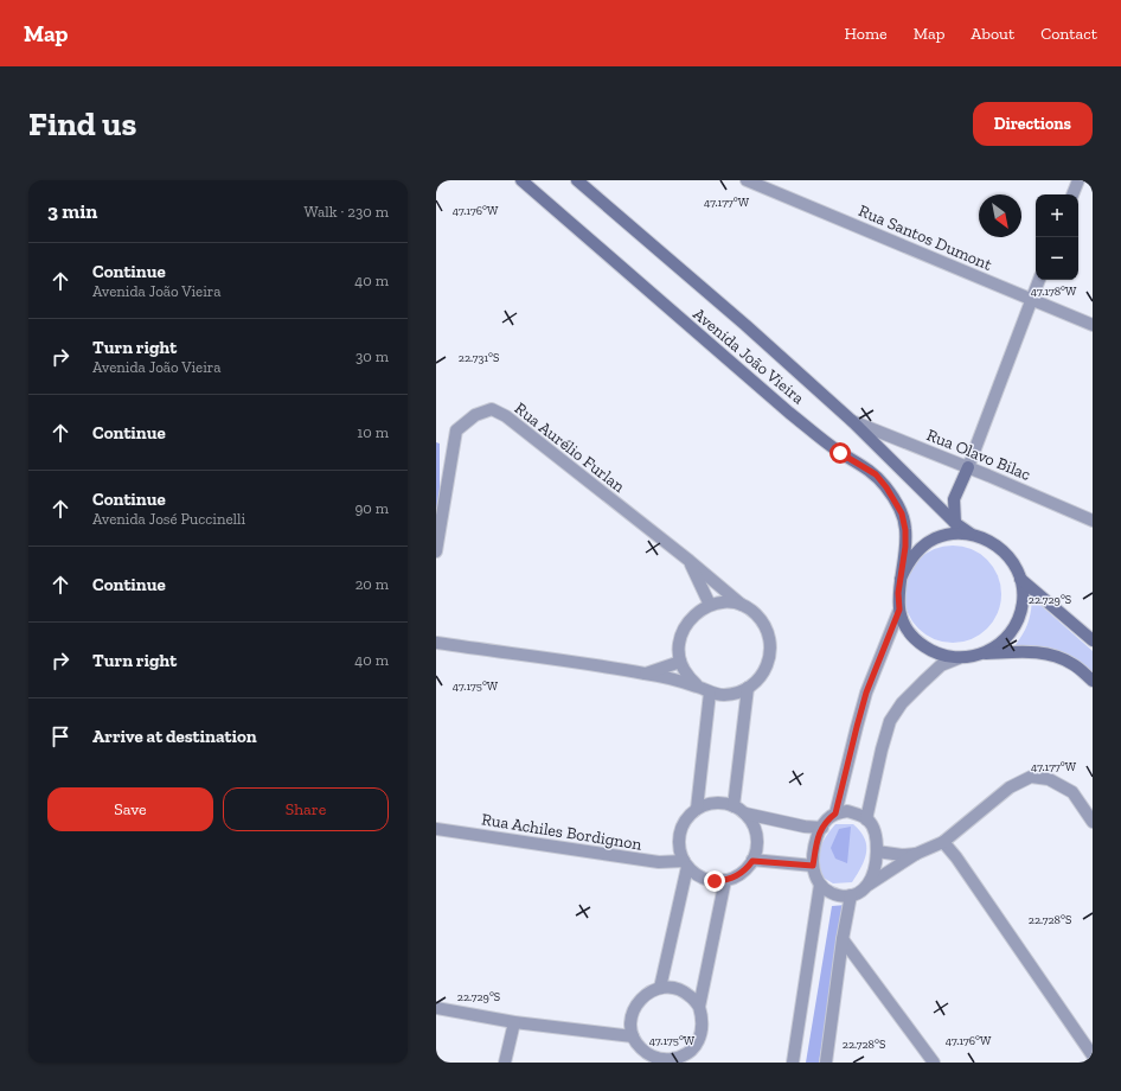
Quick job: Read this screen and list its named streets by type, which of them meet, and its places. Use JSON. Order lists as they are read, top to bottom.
{
  "streets": {
    "main road": ["Avenida João Vieira"],
    "street": [
      "Rua Santos Dumont",
      "Rua Aurélio Furlan",
      "Rua Olavo Bilac",
      "Rua Achiles Bordignon"
    ]
  },
  "crossings": [
    ["Avenida João Vieira", "Rua Olavo Bilac"]
  ],
  "north": "bottom right",
  "page": {
    "header": "Map",
    "nav": [
      "Home",
      "Map",
      "About",
      "Contact"
    ],
    "buttons": [
      "Directions",
      ["Save", "Share"]
    ],
    "title": "Find us",
    "heading": ["3 min", "Walk · 230 m"],
    "map_buttons": ["+", "−"],
    "list": [
      ["Continue", "Avenida João Vieira", "40 m"],
      ["Turn right", "Avenida João Vieira", "30 m"],
      ["Continue", "10 m"],
      ["Continue", "Avenida José Puccinelli", "90 m"],
      ["Continue", "20 m"],
      ["Turn right", "40 m"],
      "Arrive at destination"
    ]
  },
  "coordinates": [
    "47.177°W",
    "47.176°W",
    "47.178°W",
    "22.731°S",
    "22.729°S",
    "47.175°W",
    "22.728°S"
  ]
}
